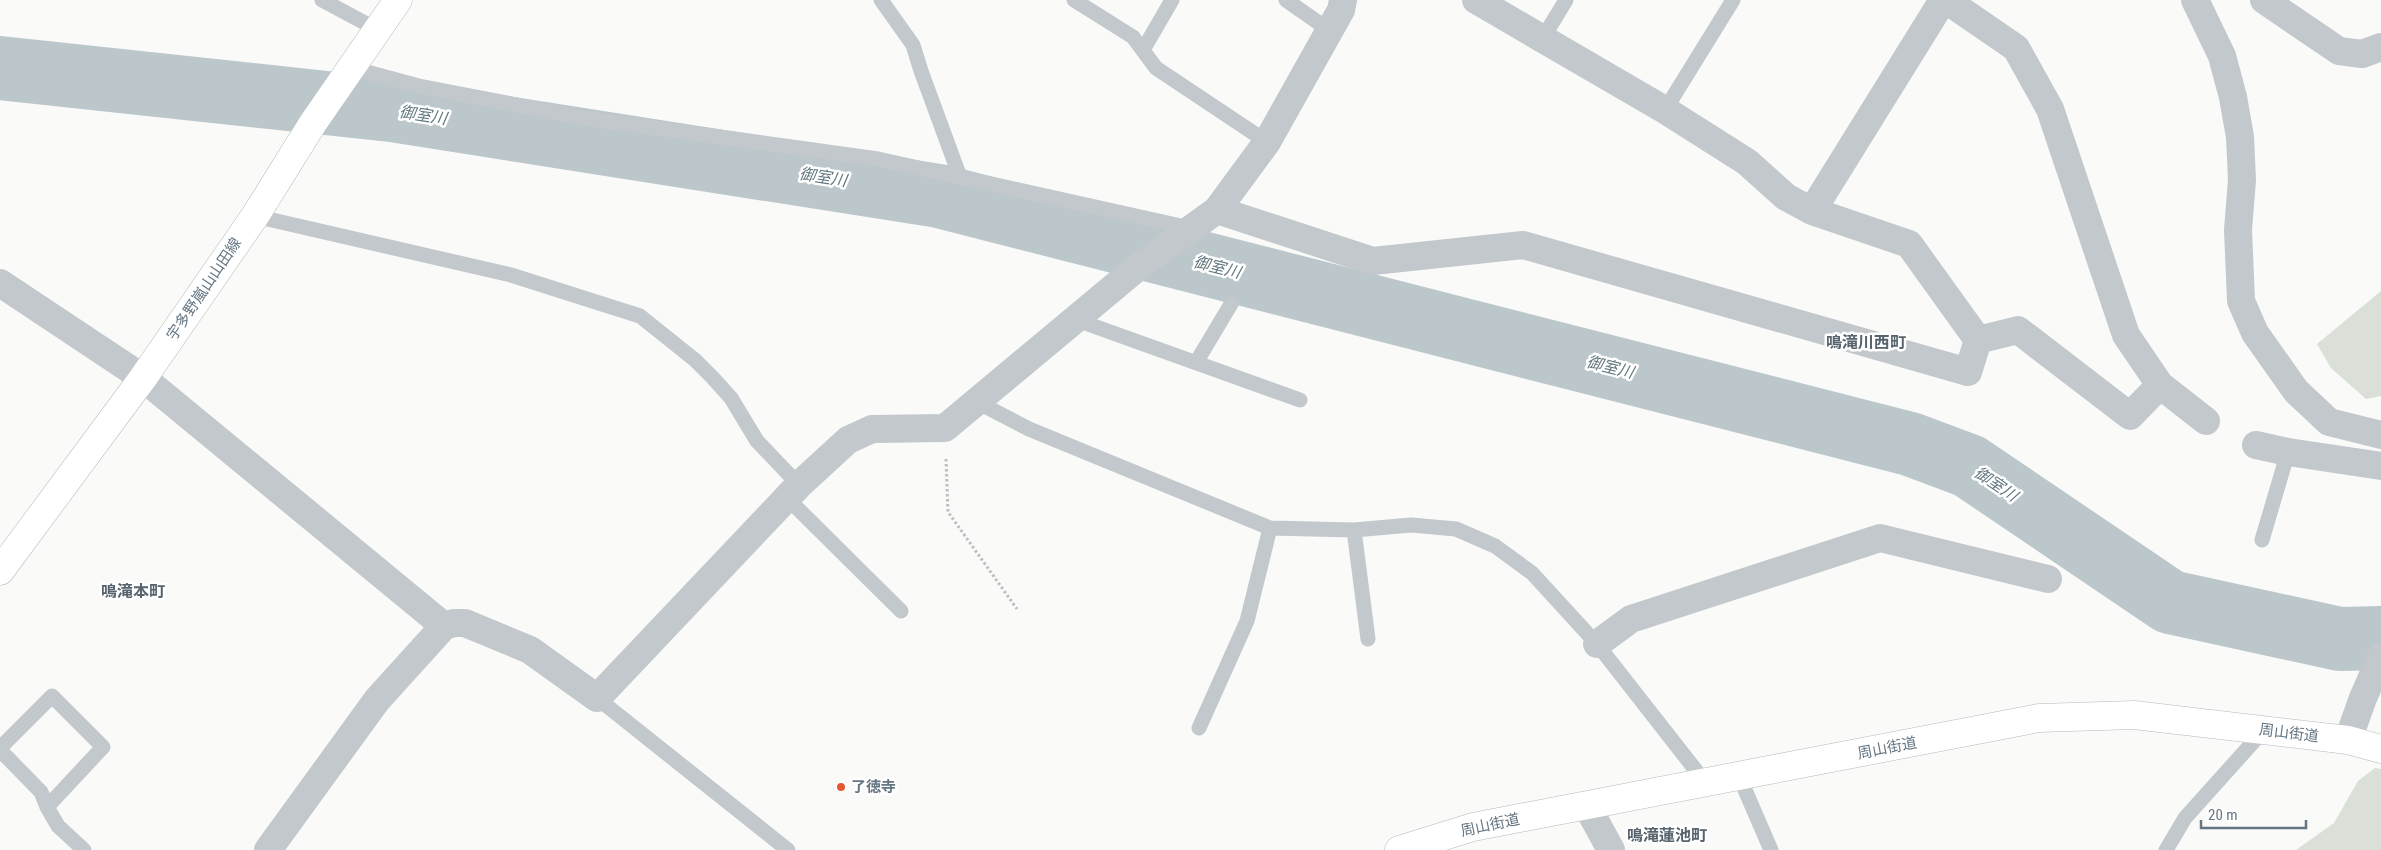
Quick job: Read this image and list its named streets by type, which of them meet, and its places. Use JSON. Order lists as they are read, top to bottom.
{
  "streets": {
    "main road": ["宇多野嵐山山田線", "周山街道"]
  },
  "districts": ["鳴滝川西町", "鳴滝本町", "鳴滝蓮池町"],
  "water": ["御室川"],
  "places": ["了徳寺"],
  "scale_bar": "20 m"
}
